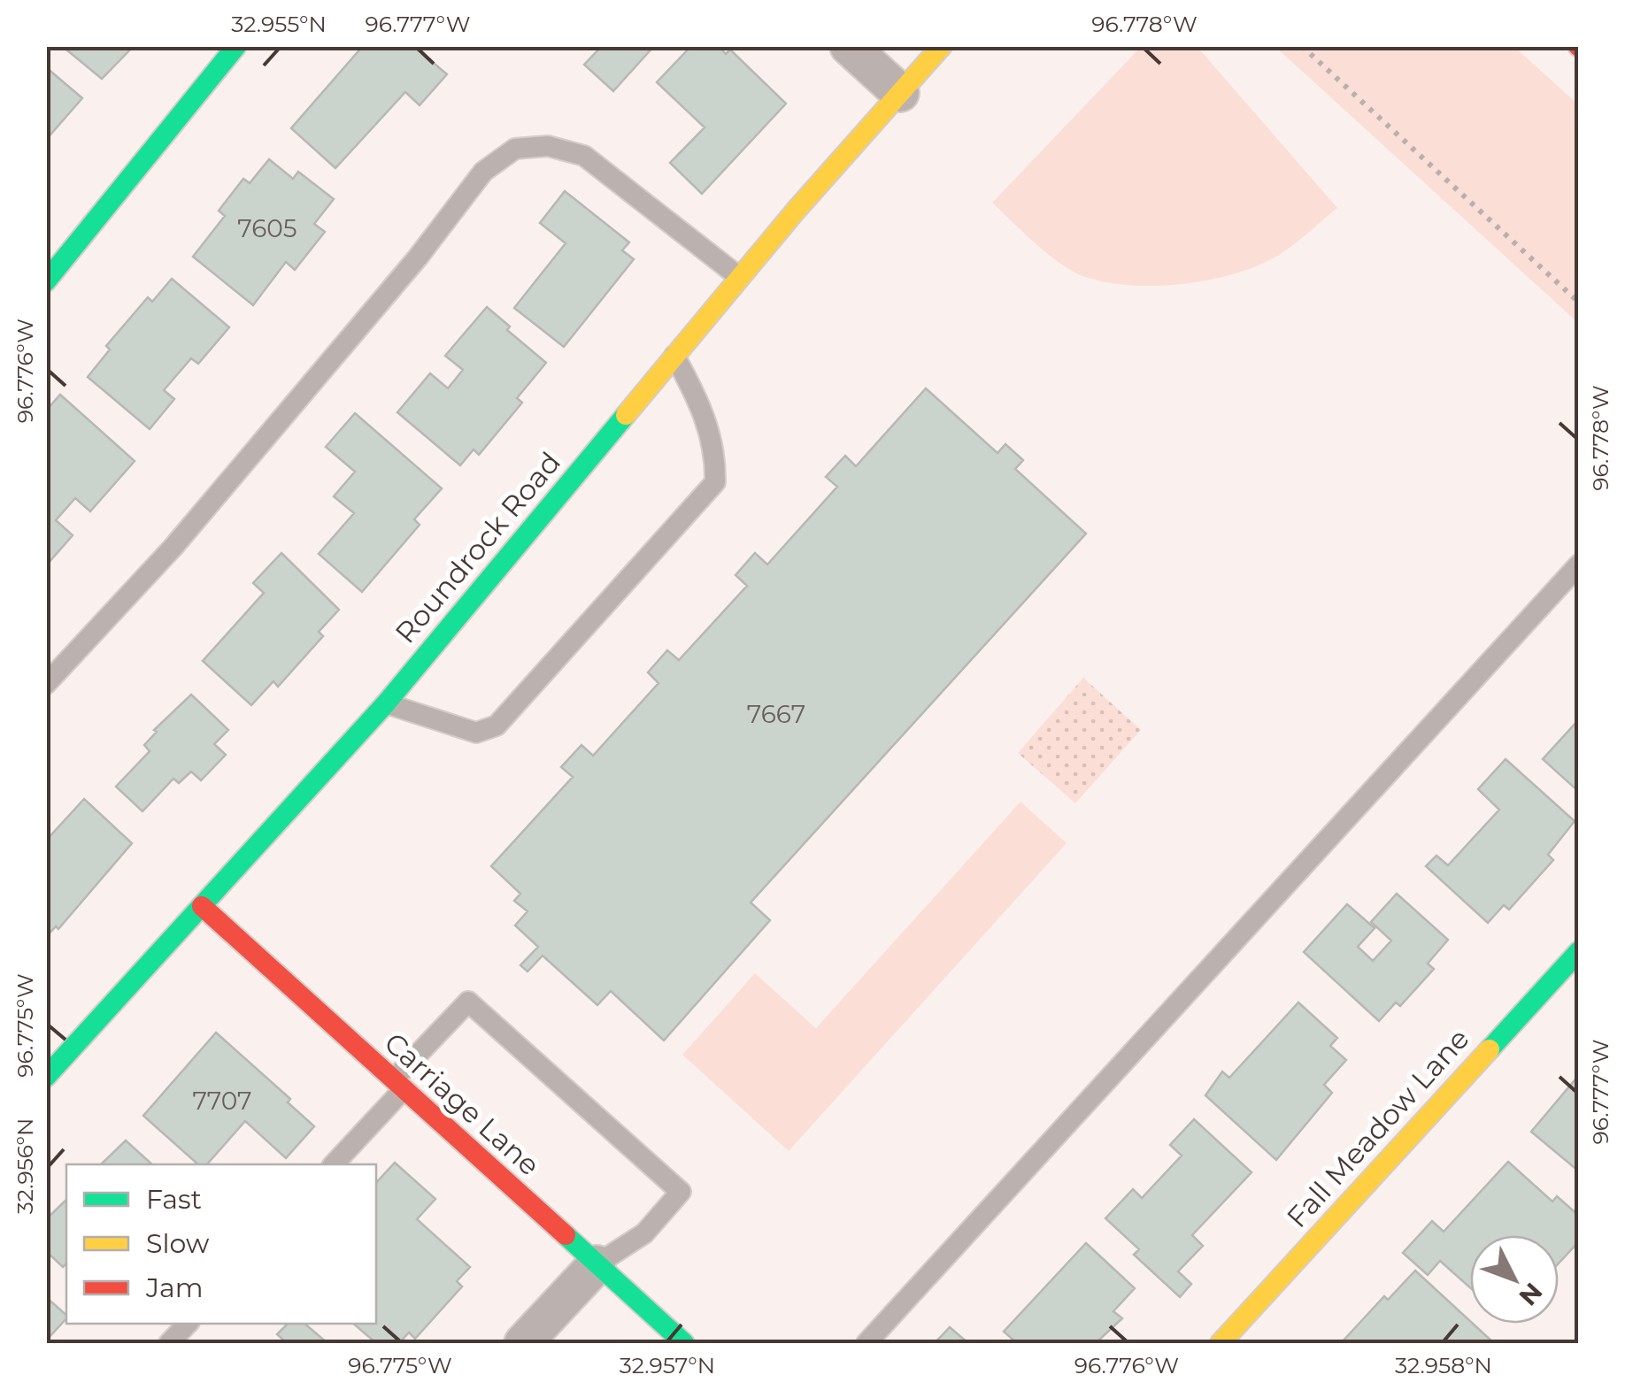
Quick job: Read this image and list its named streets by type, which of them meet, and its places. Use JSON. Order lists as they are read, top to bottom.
{
  "streets": {
    "street": ["Roundrock Road", "Carriage Lane", "Fall Meadow Lane"]
  },
  "crossings": [
    ["Roundrock Road", "Carriage Lane"]
  ],
  "house_numbers": ["7605", "7667", "7707"],
  "legend": ["Fast", "Slow", "Jam"],
  "north": "bottom right",
  "coordinates": [
    "32.955°N",
    "96.777°W",
    "96.778°W",
    "96.776°W",
    "96.775°W",
    "32.956°N",
    "32.957°N",
    "32.958°N"
  ]
}
